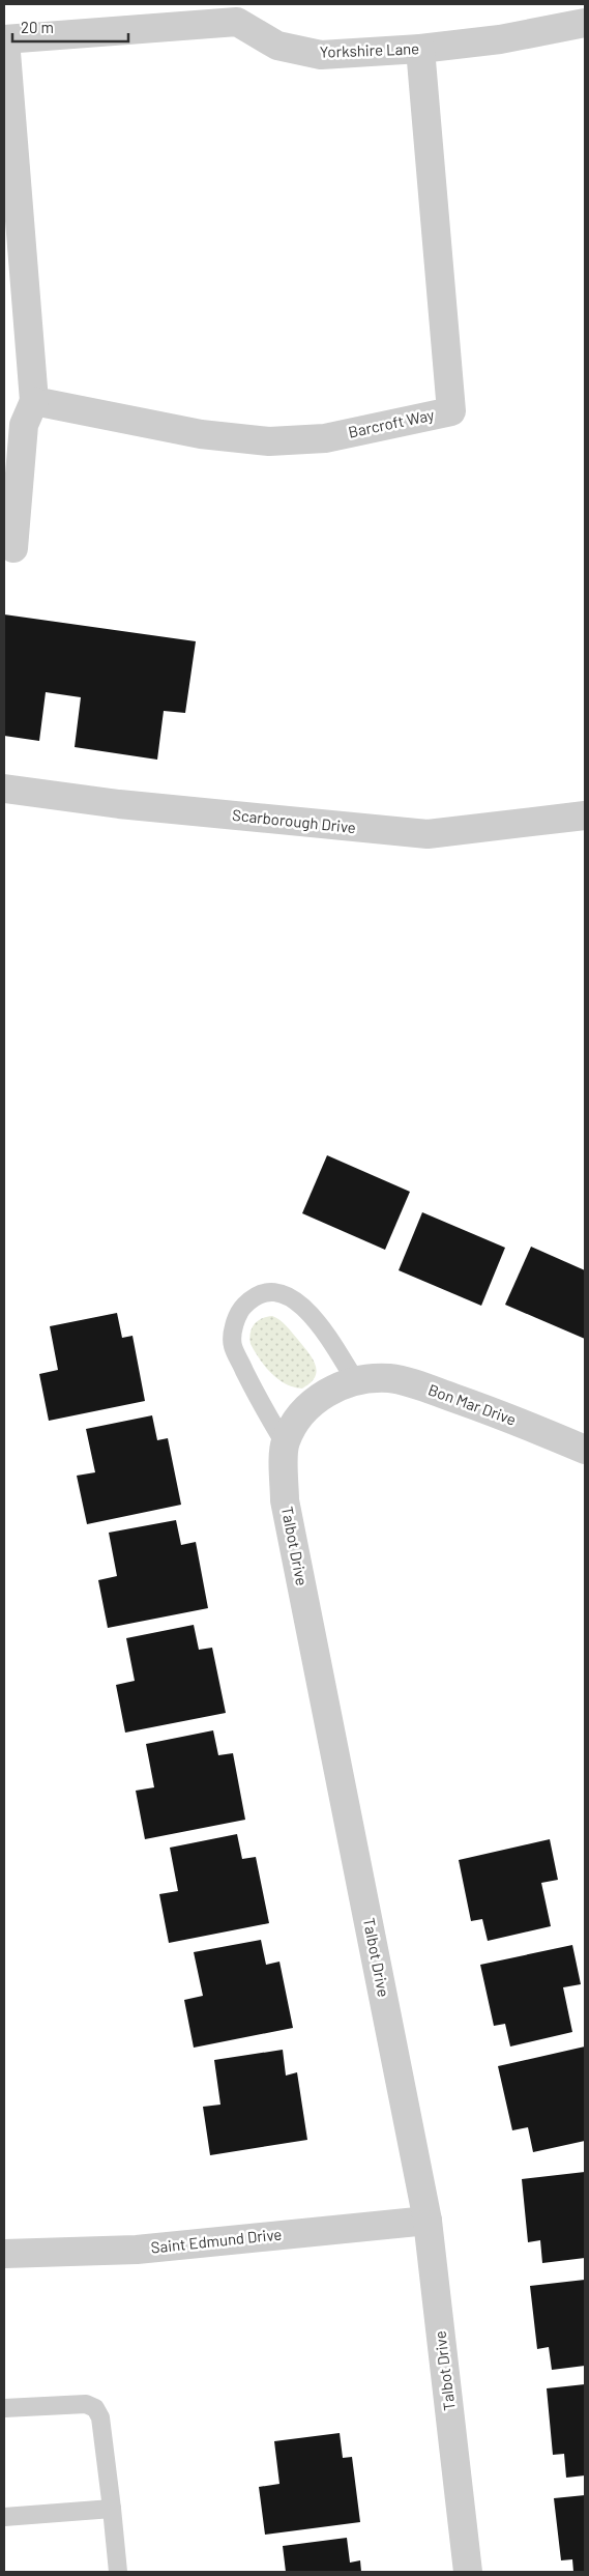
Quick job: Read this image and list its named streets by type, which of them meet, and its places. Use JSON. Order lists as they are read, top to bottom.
{
  "streets": {
    "street": [
      "Yorkshire Lane",
      "Barcroft Way",
      "Scarborough Drive",
      "Bon Mar Drive",
      "Talbot Drive",
      "Saint Edmund Drive"
    ]
  },
  "crossings": [
    ["Yorkshire Lane", "Barcroft Way"],
    ["Bon Mar Drive", "Talbot Drive"],
    ["Talbot Drive", "Saint Edmund Drive"]
  ],
  "scale_bar": "20 m"
}
